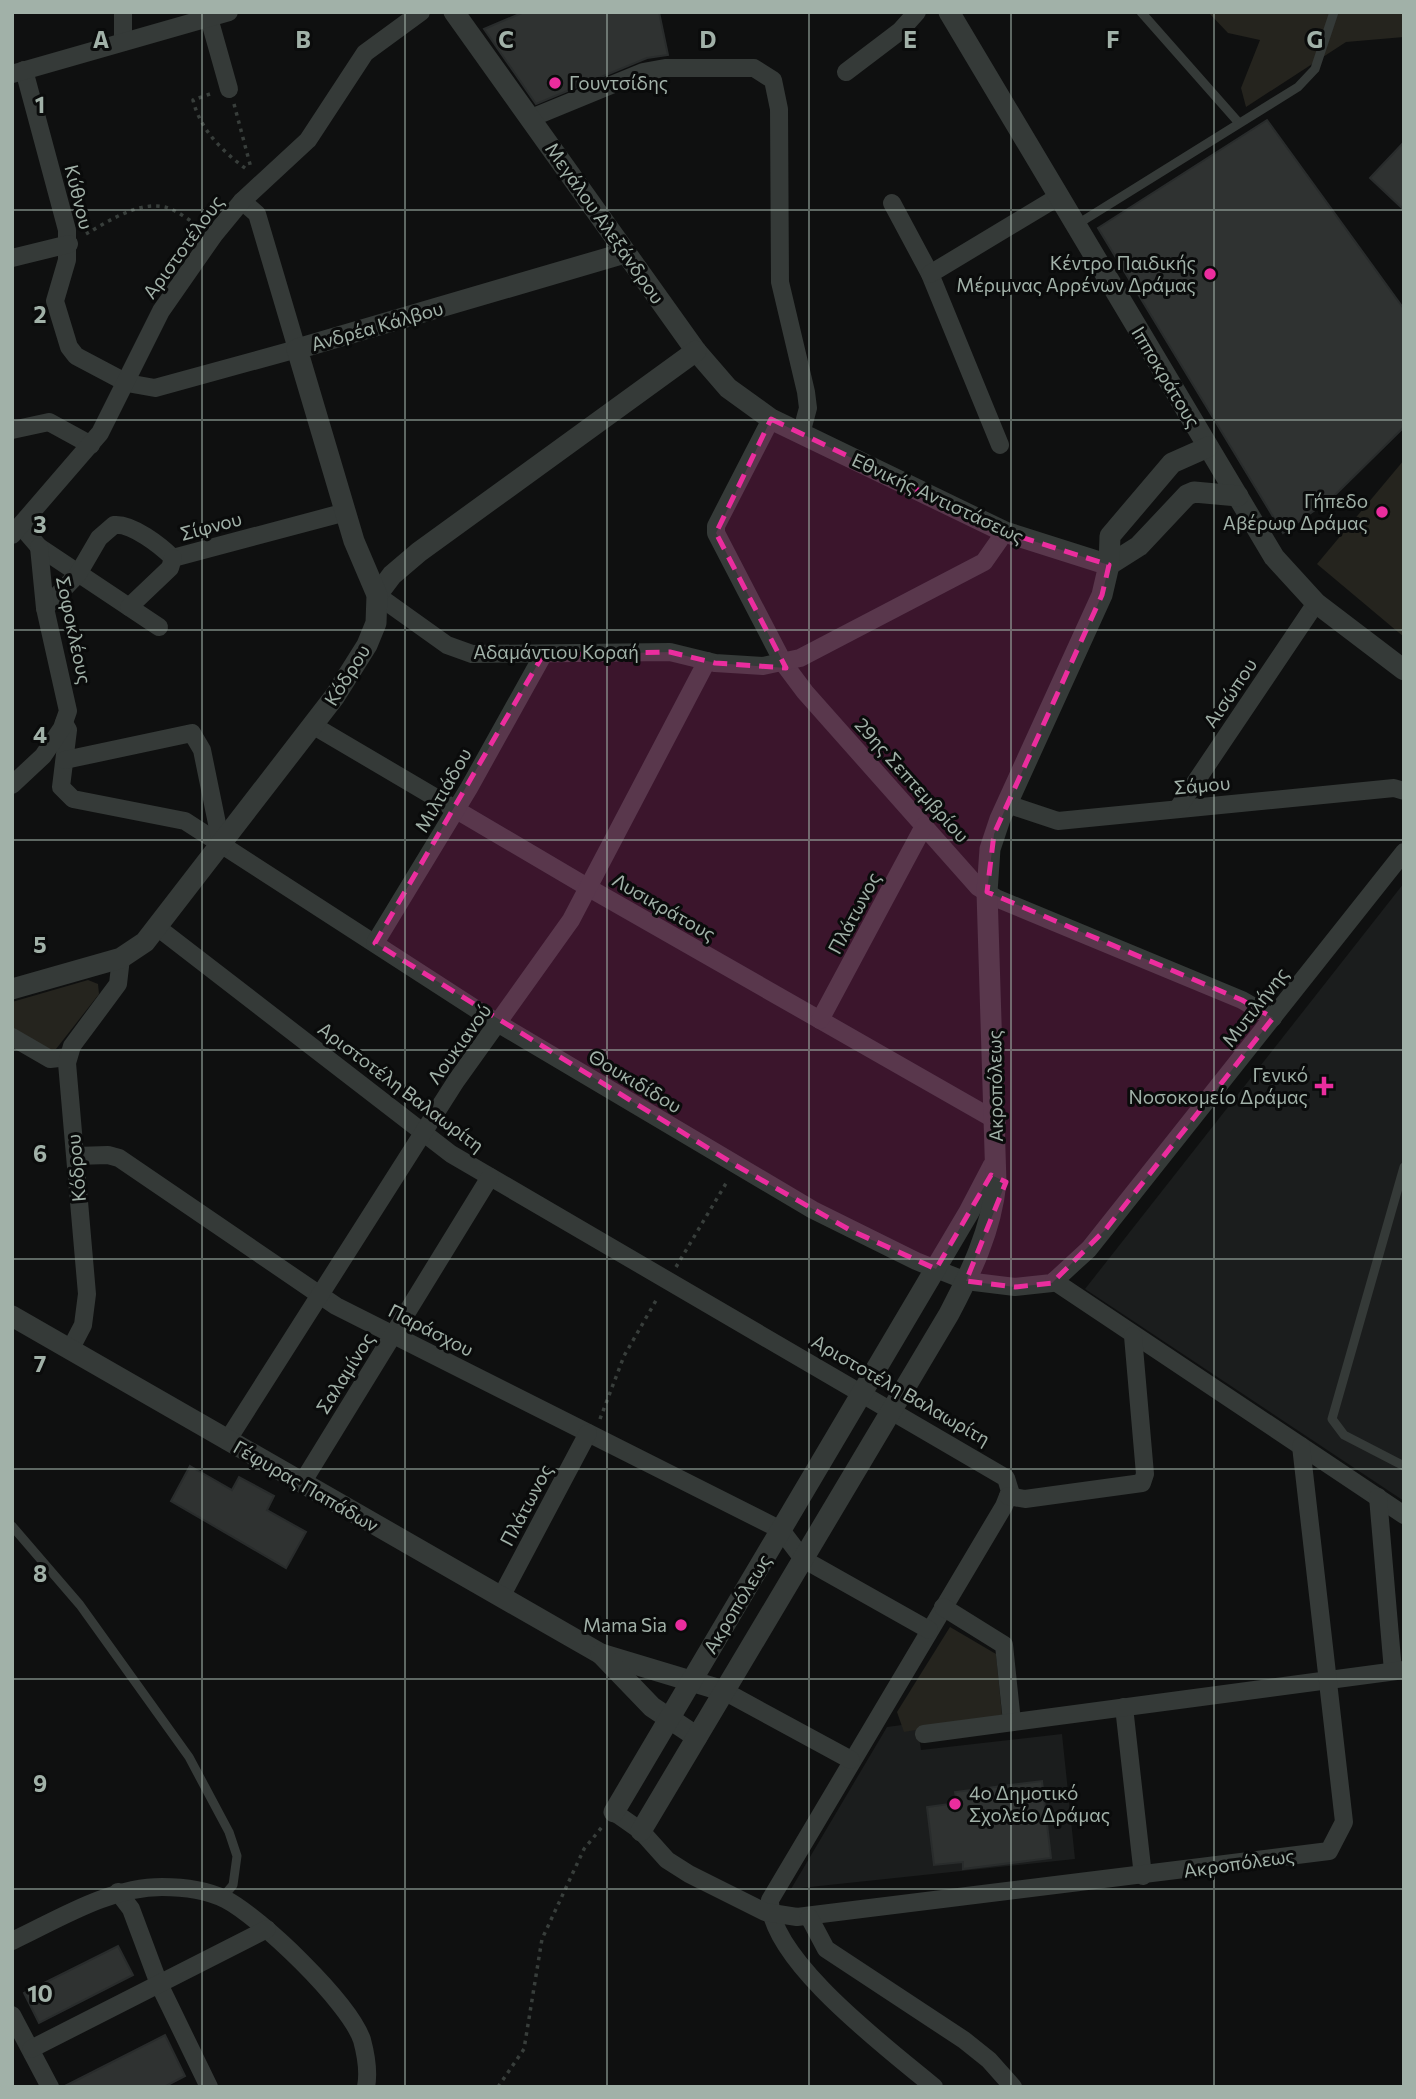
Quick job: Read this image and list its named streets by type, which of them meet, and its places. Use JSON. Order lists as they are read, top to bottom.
{
  "streets": {
    "street": [
      "Κύθνου",
      "Μεγάλου Αλεξάνδρου",
      "Αριστοτέλους",
      "Ανδρέα Κάλβου",
      "Ιπποκράτους",
      "Εθνικής Αντιστάσεως",
      "Σίφνου",
      "Σοφοκλέους",
      "Αδαμάντιου Κοραή",
      "Κόδρου",
      "Αισώπου",
      "29ης Σεπτεμβρίου",
      "Σάμου",
      "Μιλτιάδου",
      "Λυσικράτους",
      "Πλάτωνος",
      "Μυτιλήνης",
      "Λουκιανού",
      "Θουκιδίδου",
      "Ακροπόλεως",
      "Αριστοτέλη Βαλαωρίτη",
      "Παράσχου",
      "Σαλαμίνος",
      "Γέφυρας Παπάδων"
    ]
  },
  "crossings": [
    ["Κύθνου", "Αριστοτέλους"],
    ["Κύθνου", "Ανδρέα Κάλβου"],
    ["Μεγάλου Αλεξάνδρου", "Ανδρέα Κάλβου"],
    ["Μεγάλου Αλεξάνδρου", "Εθνικής Αντιστάσεως"],
    ["Μεγάλου Αλεξάνδρου", "29ης Σεπτεμβρίου"],
    ["Αριστοτέλους", "Ανδρέα Κάλβου"],
    ["Αριστοτέλους", "Σοφοκλέους"],
    ["Ιπποκράτους", "Αισώπου"],
    ["Ιπποκράτους", "Ακροπόλεως"],
    ["Εθνικής Αντιστάσεως", "Αδαμάντιου Κοραή"],
    ["Εθνικής Αντιστάσεως", "29ης Σεπτεμβρίου"],
    ["Εθνικής Αντιστάσεως", "Ακροπόλεως"],
    ["Σίφνου", "Σοφοκλέους"],
    ["Σοφοκλέους", "Θουκιδίδου"],
    ["Αδαμάντιου Κοραή", "Κόδρου"],
    ["Αδαμάντιου Κοραή", "29ης Σεπτεμβρίου"],
    ["Αδαμάντιου Κοραή", "Μιλτιάδου"],
    ["Αδαμάντιου Κοραή", "Λουκιανού"],
    ["Κόδρου", "Λυσικράτους"],
    ["Κόδρου", "Θουκιδίδου"],
    ["Κόδρου", "Αριστοτέλη Βαλαωρίτη"],
    ["Κόδρου", "Παράσχου"],
    ["Κόδρου", "Γέφυρας Παπάδων"],
    ["Αισώπου", "Σάμου"],
    ["29ης Σεπτεμβρίου", "Πλάτωνος"],
    ["29ης Σεπτεμβρίου", "Μυτιλήνης"],
    ["29ης Σεπτεμβρίου", "Ακροπόλεως"],
    ["Σάμου", "Ακροπόλεως"],
    ["Μιλτιάδου", "Λυσικράτους"],
    ["Μιλτιάδου", "Θουκιδίδου"],
    ["Λυσικράτους", "Πλάτωνος"],
    ["Λυσικράτους", "Λουκιανού"],
    ["Λυσικράτους", "Ακροπόλεως"],
    ["Πλάτωνος", "Παράσχου"],
    ["Πλάτωνος", "Γέφυρας Παπάδων"],
    ["Μυτιλήνης", "Θουκιδίδου"],
    ["Λουκιανού", "Θουκιδίδου"],
    ["Λουκιανού", "Αριστοτέλη Βαλαωρίτη"],
    ["Λουκιανού", "Παράσχου"],
    ["Λουκιανού", "Γέφυρας Παπάδων"],
    ["Θουκιδίδου", "Ακροπόλεως"],
    ["Ακροπόλεως", "Αριστοτέλη Βαλαωρίτη"],
    ["Ακροπόλεως", "Παράσχου"],
    ["Αριστοτέλη Βαλαωρίτη", "Σαλαμίνος"],
    ["Παράσχου", "Σαλαμίνος"],
    ["Σαλαμίνος", "Γέφυρας Παπάδων"]
  ],
  "places": {
    "other": [
      "Γουντσίδης",
      "Κέντρο Παιδικής Μέριμνας Αρρένων Δράμας",
      "Γήπεδο Αβέρωφ Δράμας",
      "Mama Sia",
      "4ο Δημοτικό Σχολείο Δράμας"
    ],
    "health": ["Γενικό Νοσοκομείο Δράμας"]
  },
  "grid": {
    "columns": [
      "A",
      "B",
      "C",
      "D",
      "E",
      "F",
      "G"
    ],
    "rows": [
      "1",
      "2",
      "3",
      "4",
      "5",
      "6",
      "7",
      "8",
      "9",
      "10"
    ]
  }
}
